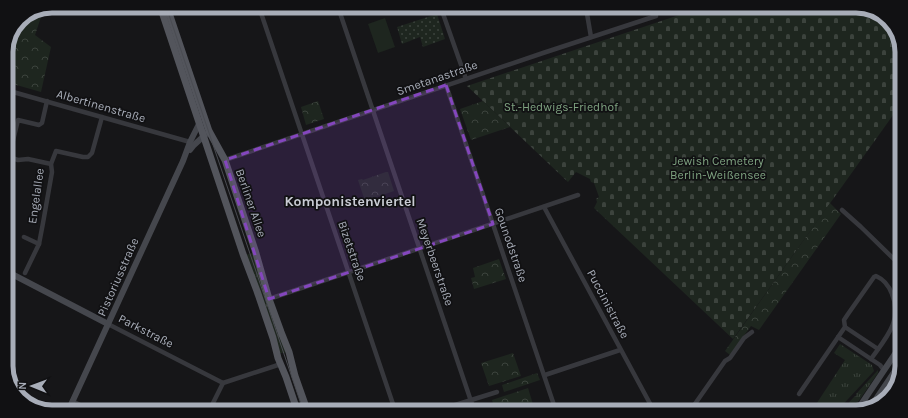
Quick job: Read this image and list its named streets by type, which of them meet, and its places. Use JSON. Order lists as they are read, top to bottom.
{
  "streets": {
    "main road": ["Berliner Allee"],
    "street": [
      "Smetanastraße",
      "Albertinenstraße",
      "Engelallee",
      "Gounodstraße",
      "Bizetstraße",
      "Meyerbeerstraße",
      "Pistoriusstraße",
      "Puccinistraße",
      "Parkstraße"
    ]
  },
  "crossings": [
    ["Smetanastraße", "Berliner Allee"],
    ["Smetanastraße", "Gounodstraße"],
    ["Smetanastraße", "Bizetstraße"],
    ["Smetanastraße", "Meyerbeerstraße"],
    ["Albertinenstraße", "Engelallee"],
    ["Albertinenstraße", "Pistoriusstraße"],
    ["Berliner Allee", "Pistoriusstraße"],
    ["Pistoriusstraße", "Parkstraße"]
  ],
  "districts": ["Komponistenviertel"],
  "parks": ["St.-Hedwigs-Friedhof", "Jewish Cemetery Berlin-Weißensee"],
  "north": "left"
}
